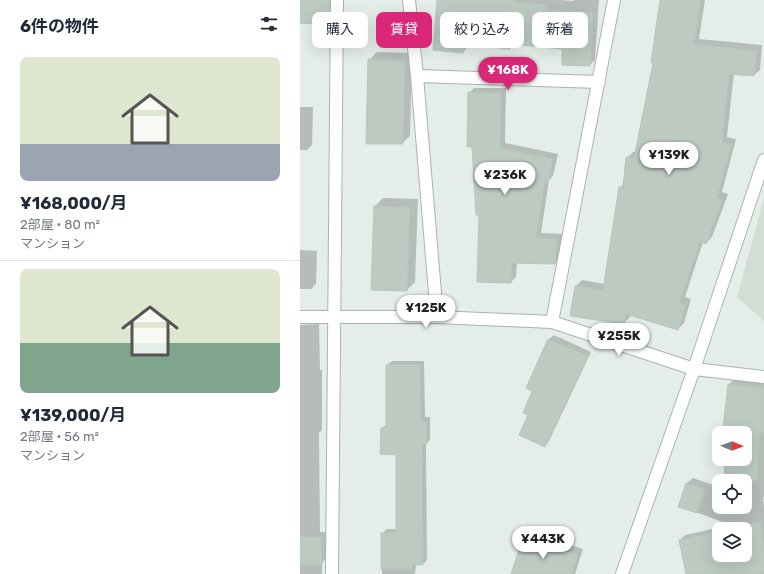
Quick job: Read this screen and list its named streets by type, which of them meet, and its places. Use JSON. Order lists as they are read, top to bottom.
{
  "north": "right",
  "page": {
    "heading": "6件の物件",
    "chip": [
      "購入",
      "賃貸",
      "絞り込み",
      "新着"
    ],
    "list": [
      {
        "name": "¥168,000/月",
        "note": "2部屋 · 80 m² · マンション"
      },
      {
        "name": "¥139,000/月",
        "note": "2部屋 · 56 m² · マンション"
      }
    ],
    "price": [
      "¥168K",
      "¥139K",
      "¥236K",
      "¥125K",
      "¥255K",
      "¥443K"
    ]
  }
}
